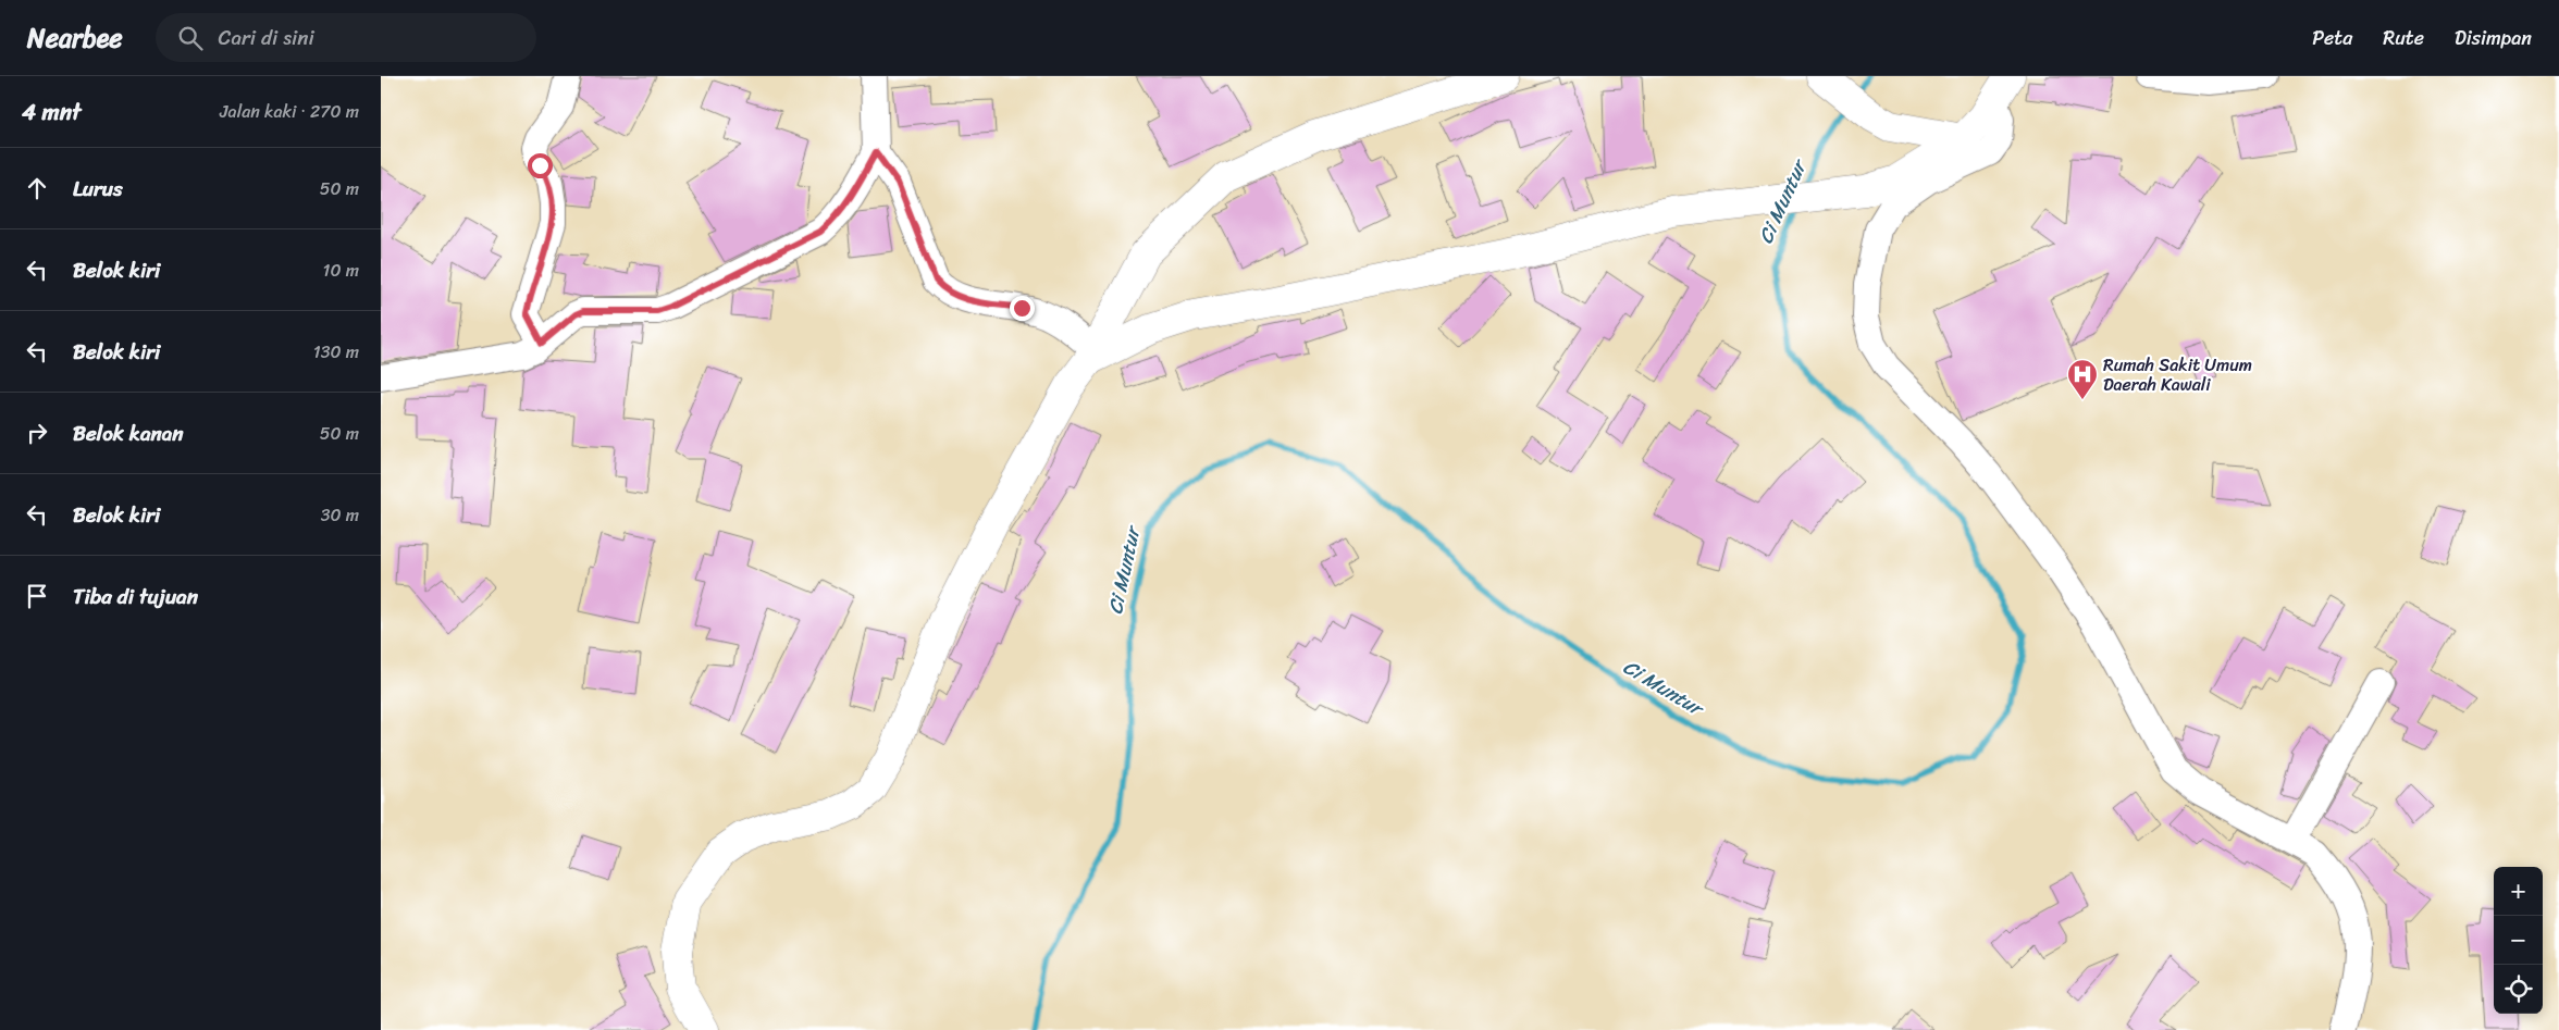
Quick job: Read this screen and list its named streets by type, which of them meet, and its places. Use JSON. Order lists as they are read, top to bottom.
{
  "water": ["Ci Muntur"],
  "places": {
    "hospital": ["Rumah Sakit Umum Daerah Kawali"]
  },
  "page": {
    "header": "Nearbee",
    "search": "Cari di sini",
    "nav": ["Peta", "Rute", "Disimpan"],
    "heading": ["4 mnt", "Jalan kaki · 270 m"],
    "list": [
      ["Lurus", "50 m"],
      ["Belok kiri", "10 m"],
      ["Belok kiri", "130 m"],
      ["Belok kanan", "50 m"],
      ["Belok kiri", "30 m"],
      "Tiba di tujuan"
    ],
    "map_buttons": ["+", "−"]
  }
}
